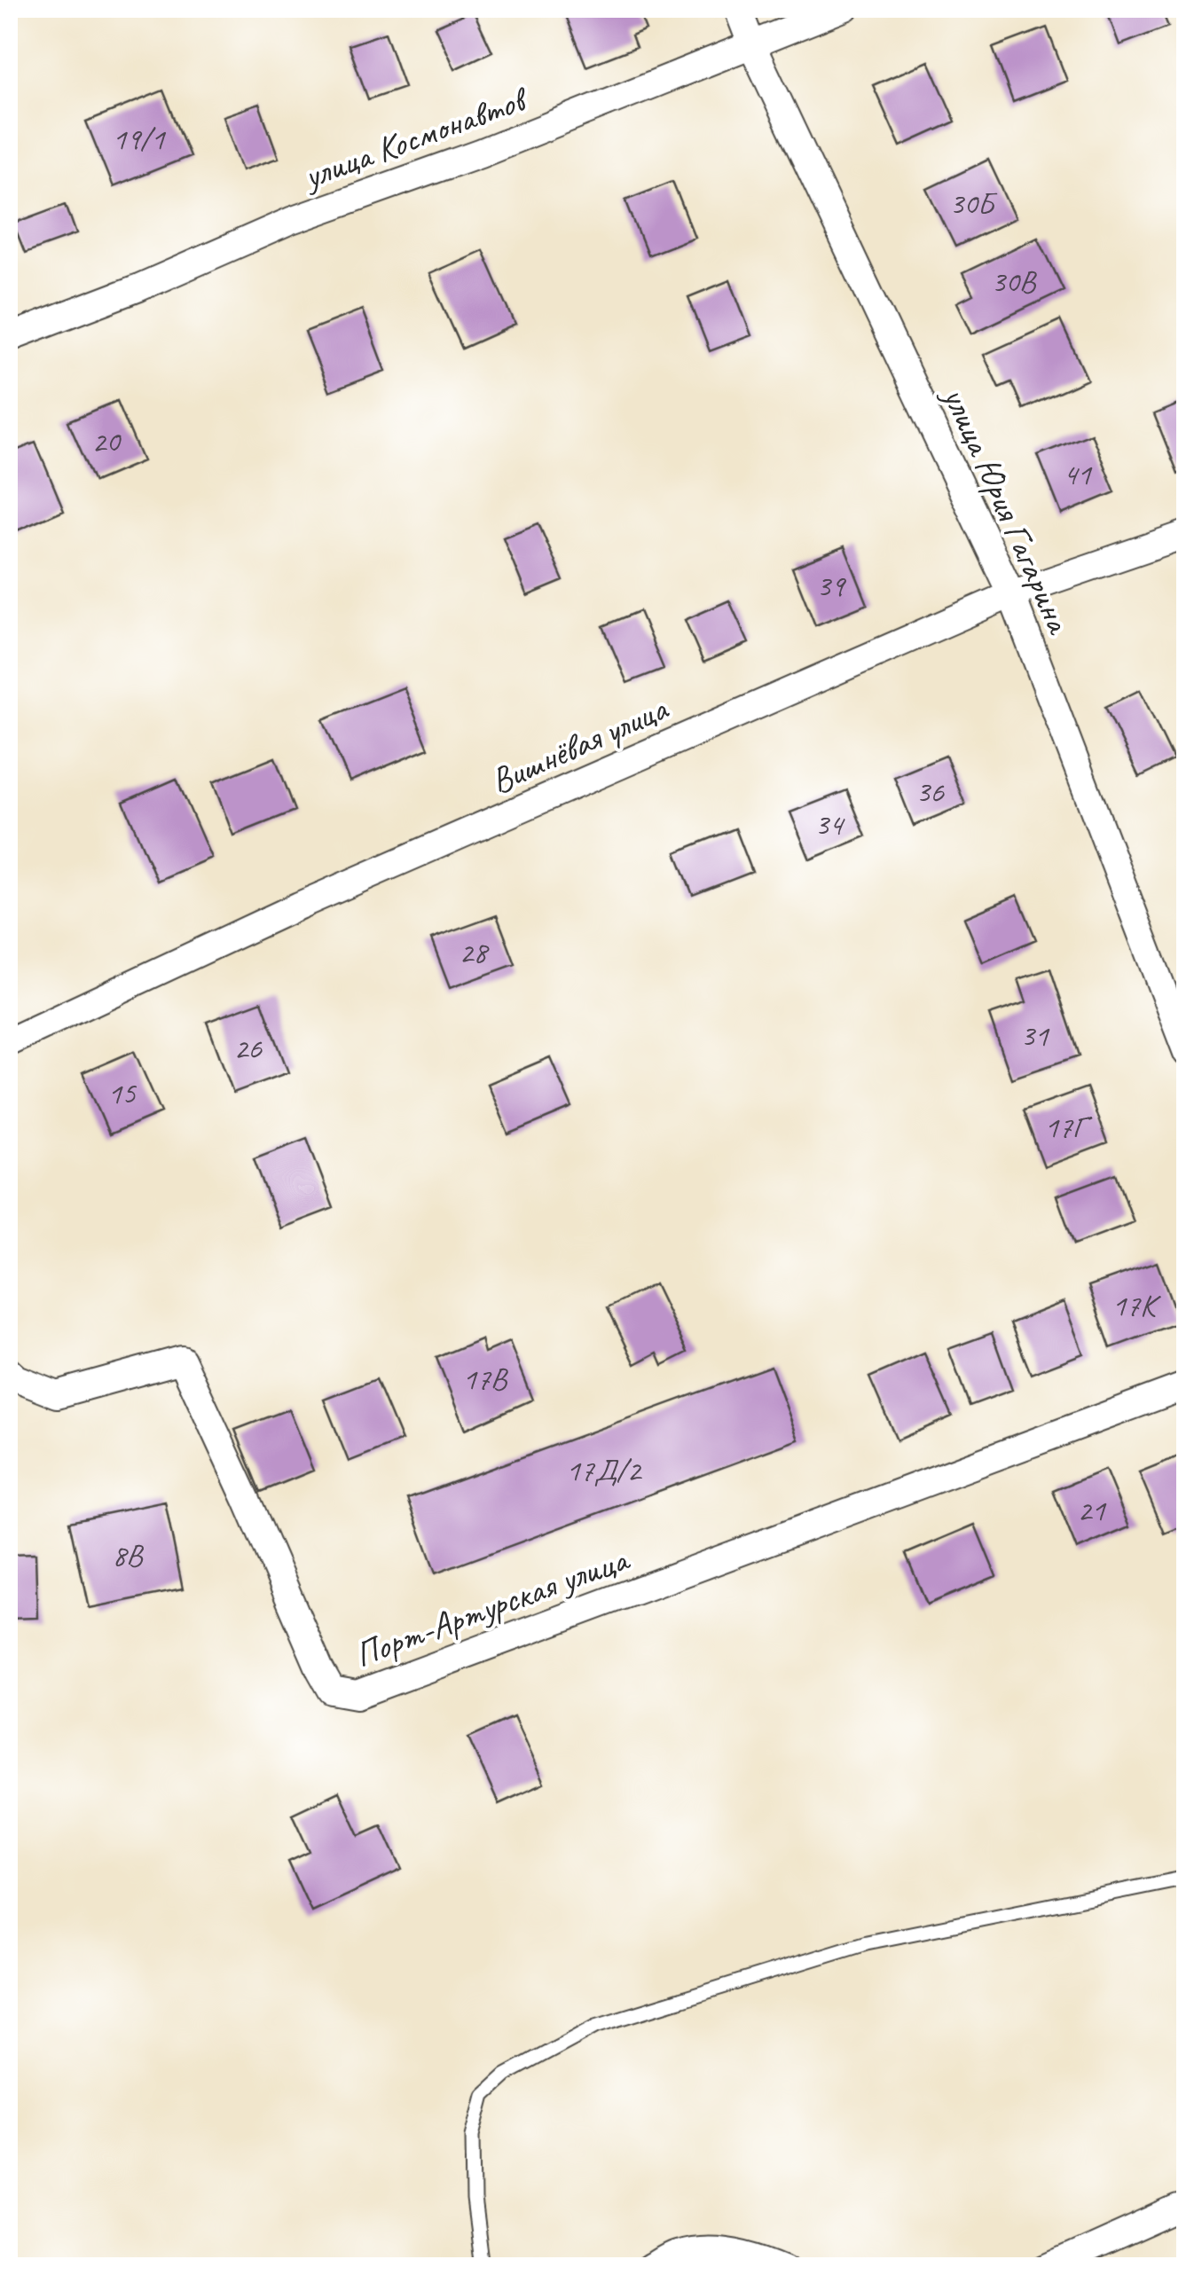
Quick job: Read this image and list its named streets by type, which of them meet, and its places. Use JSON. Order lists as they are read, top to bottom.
{
  "streets": {
    "street": [
      "улица Космонавтов",
      "улица Юрия Гагарина",
      "Вишнёвая улица",
      "Порт-Артурская улица"
    ]
  },
  "crossings": [
    ["улица Космонавтов", "улица Юрия Гагарина"],
    ["улица Юрия Гагарина", "Вишнёвая улица"]
  ],
  "house_numbers": [
    "19/1",
    "30Б",
    "30В",
    "20",
    "41",
    "39",
    "36",
    "34",
    "28",
    "31",
    "26",
    "15",
    "17Г",
    "17К",
    "17В",
    "17Д/2",
    "21",
    "8В"
  ]
}
